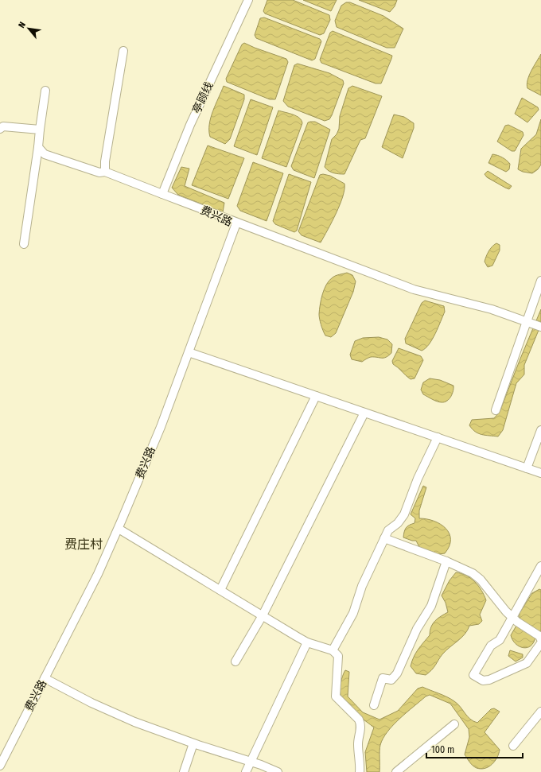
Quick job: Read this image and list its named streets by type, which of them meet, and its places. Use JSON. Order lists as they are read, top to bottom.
{
  "streets": {
    "street": ["亭顾线", "费兴路"]
  },
  "crossings": [
    ["亭顾线", "费兴路"]
  ],
  "districts": ["费庄村"],
  "scale_bar": "100 m",
  "north": "top left"
}
